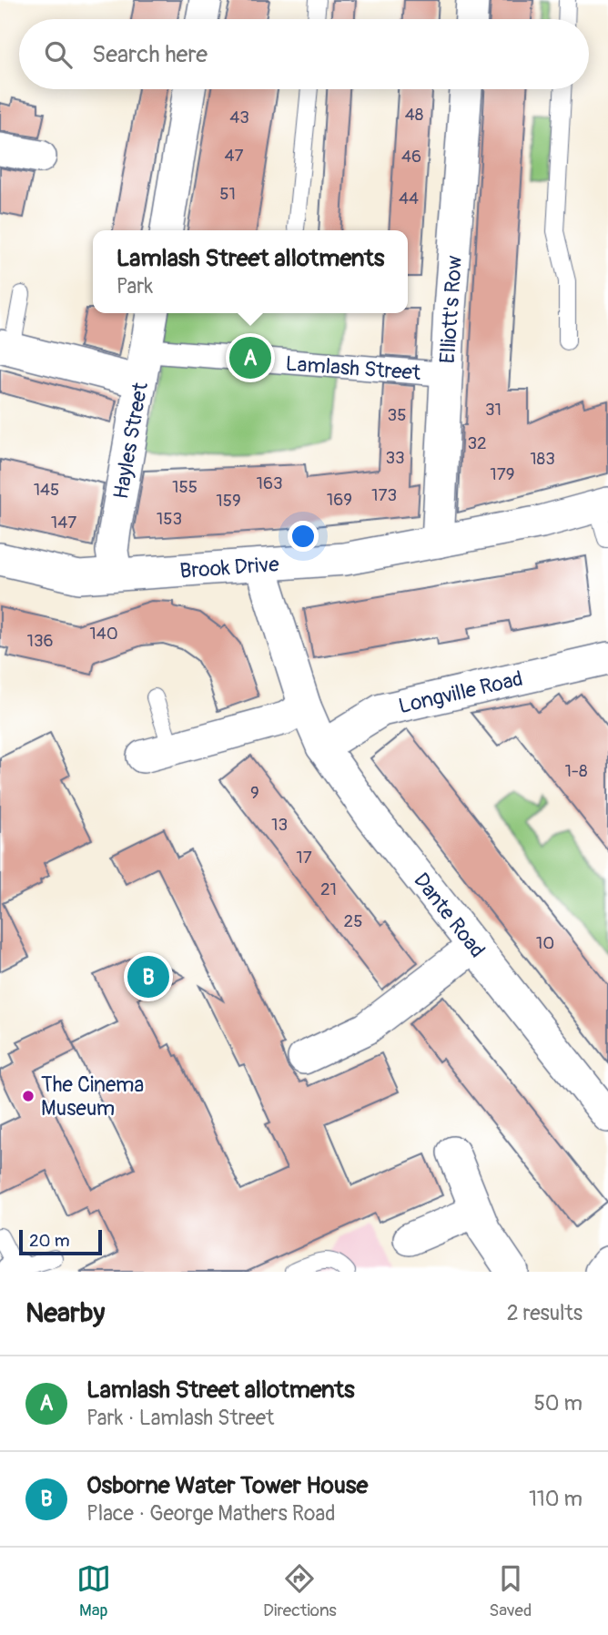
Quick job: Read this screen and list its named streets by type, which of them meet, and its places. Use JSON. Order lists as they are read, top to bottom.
{
  "streets": {
    "street": [
      "Elliott's Row",
      "Lamlash Street",
      "Hayles Street",
      "Brook Drive",
      "Longville Road",
      "Dante Road"
    ]
  },
  "crossings": [
    ["Elliott's Row", "Lamlash Street"],
    ["Elliott's Row", "Brook Drive"],
    ["Lamlash Street", "Hayles Street"],
    ["Hayles Street", "Brook Drive"],
    ["Brook Drive", "Dante Road"],
    ["Longville Road", "Dante Road"]
  ],
  "places": ["The Cinema Museum"],
  "house_numbers": [
    "48",
    "43",
    "47",
    "46",
    "51",
    "44",
    "31",
    "35",
    "32",
    "33",
    "183",
    "179",
    "163",
    "155",
    "145",
    "173",
    "169",
    "159",
    "153",
    "147",
    "140",
    "136",
    "1-8",
    "9",
    "13",
    "17",
    "21",
    "25",
    "10"
  ],
  "scale_bar": "20 m",
  "page": {
    "search": "Search here",
    "popup": ["Lamlash Street allotments", "Park"],
    "pins": ["A", "B"],
    "scale": "20 m",
    "heading": ["Nearby", "2 results"],
    "list": [
      {
        "mark": "A",
        "name": "Lamlash Street allotments",
        "note": "Park · Lamlash Street",
        "value": "50 m"
      },
      {
        "mark": "B",
        "name": "Osborne Water Tower House",
        "note": "Place · George Mathers Road",
        "value": "110 m"
      }
    ],
    "nav": ["Map", "Directions", "Saved"]
  }
}
